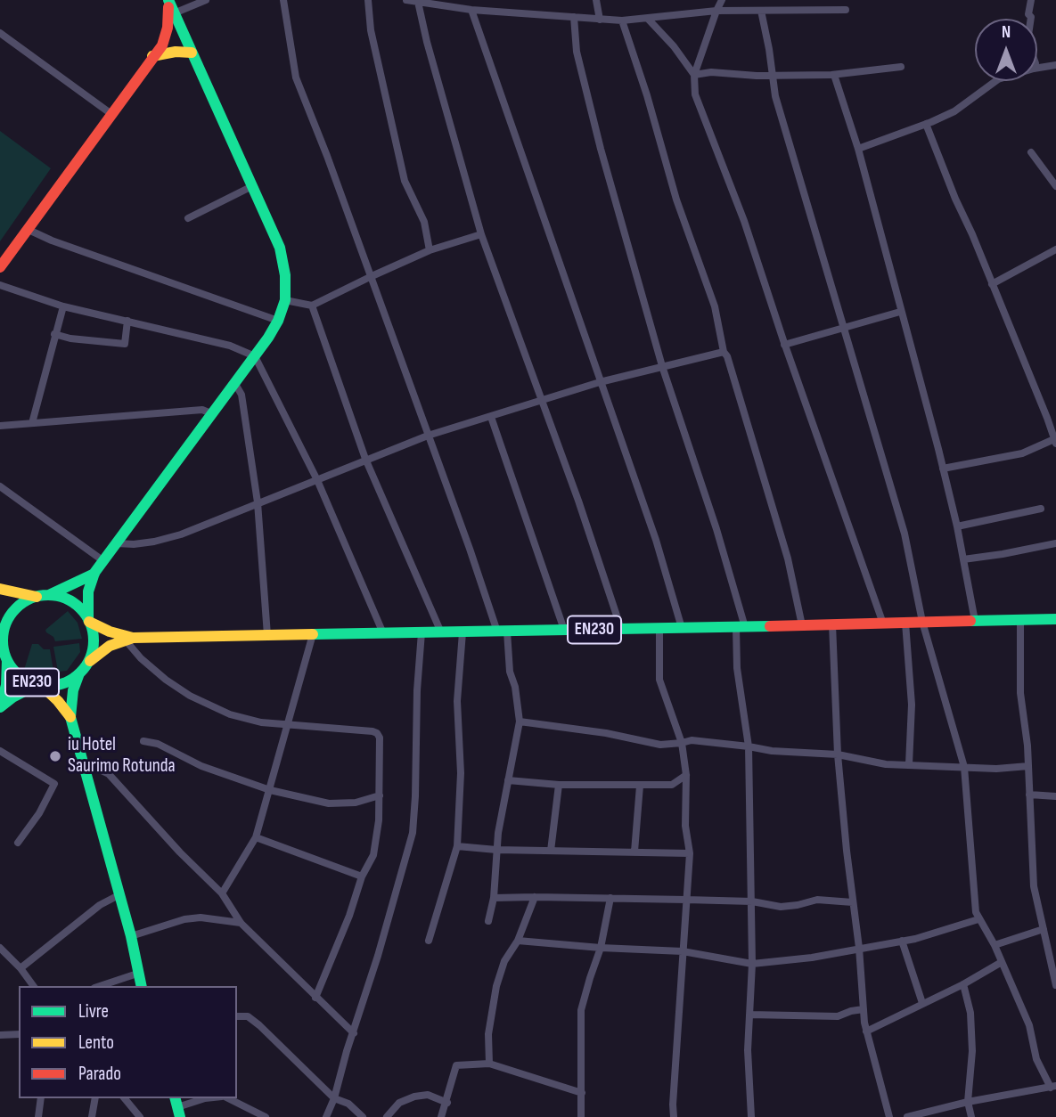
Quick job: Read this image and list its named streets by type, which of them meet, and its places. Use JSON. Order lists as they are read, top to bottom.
{
  "streets": {
    "main road": ["EN230"]
  },
  "places": ["iu Hotel Saurimo Rotunda"],
  "legend": ["Livre", "Lento", "Parado"],
  "north": "top"
}
